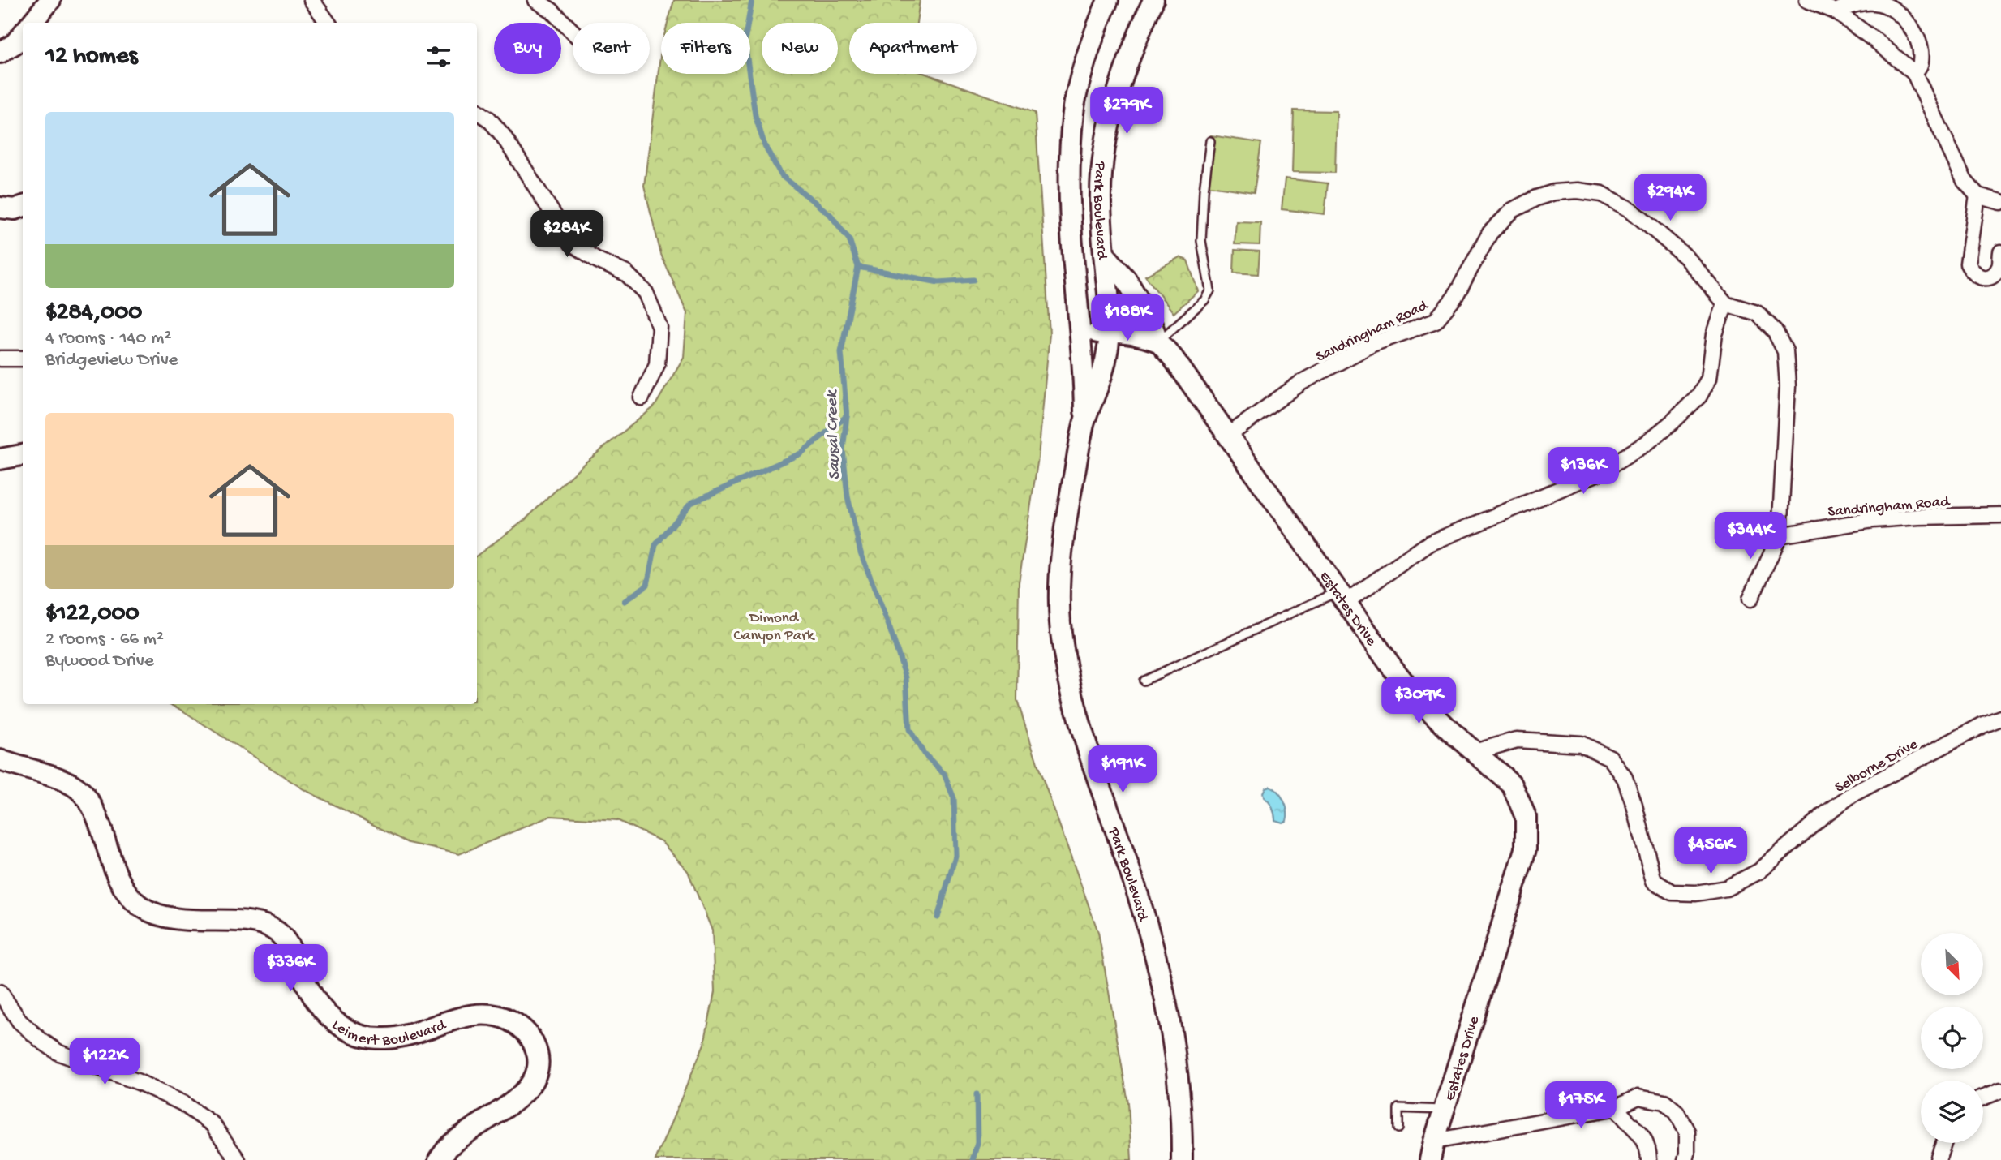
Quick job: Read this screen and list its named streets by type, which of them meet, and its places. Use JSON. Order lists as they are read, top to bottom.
{
  "streets": {
    "street": [
      "Park Boulevard",
      "Sandringham Road",
      "Estates Drive",
      "Selborne Drive",
      "Leimert Boulevard"
    ]
  },
  "crossings": [
    ["Park Boulevard", "Estates Drive"],
    ["Sandringham Road", "Estates Drive"],
    ["Estates Drive", "Selborne Drive"]
  ],
  "water": ["Sausal Creek"],
  "parks": ["Dimond Canyon Park"],
  "north": "bottom right",
  "page": {
    "chip": [
      "Buy",
      "Rent",
      "Filters",
      "New",
      "Apartment"
    ],
    "heading": "12 homes",
    "price": [
      "$279K",
      "$294K",
      "$284K",
      "$188K",
      "$136K",
      "$344K",
      "$309K",
      "$191K",
      "$456K",
      "$336K",
      "$122K",
      "$175K"
    ],
    "list": [
      {
        "name": "$284,000",
        "note": "4 rooms · 140 m² · Bridgeview Drive"
      },
      {
        "name": "$122,000",
        "note": "2 rooms · 66 m² · Bywood Drive"
      }
    ]
  }
}
